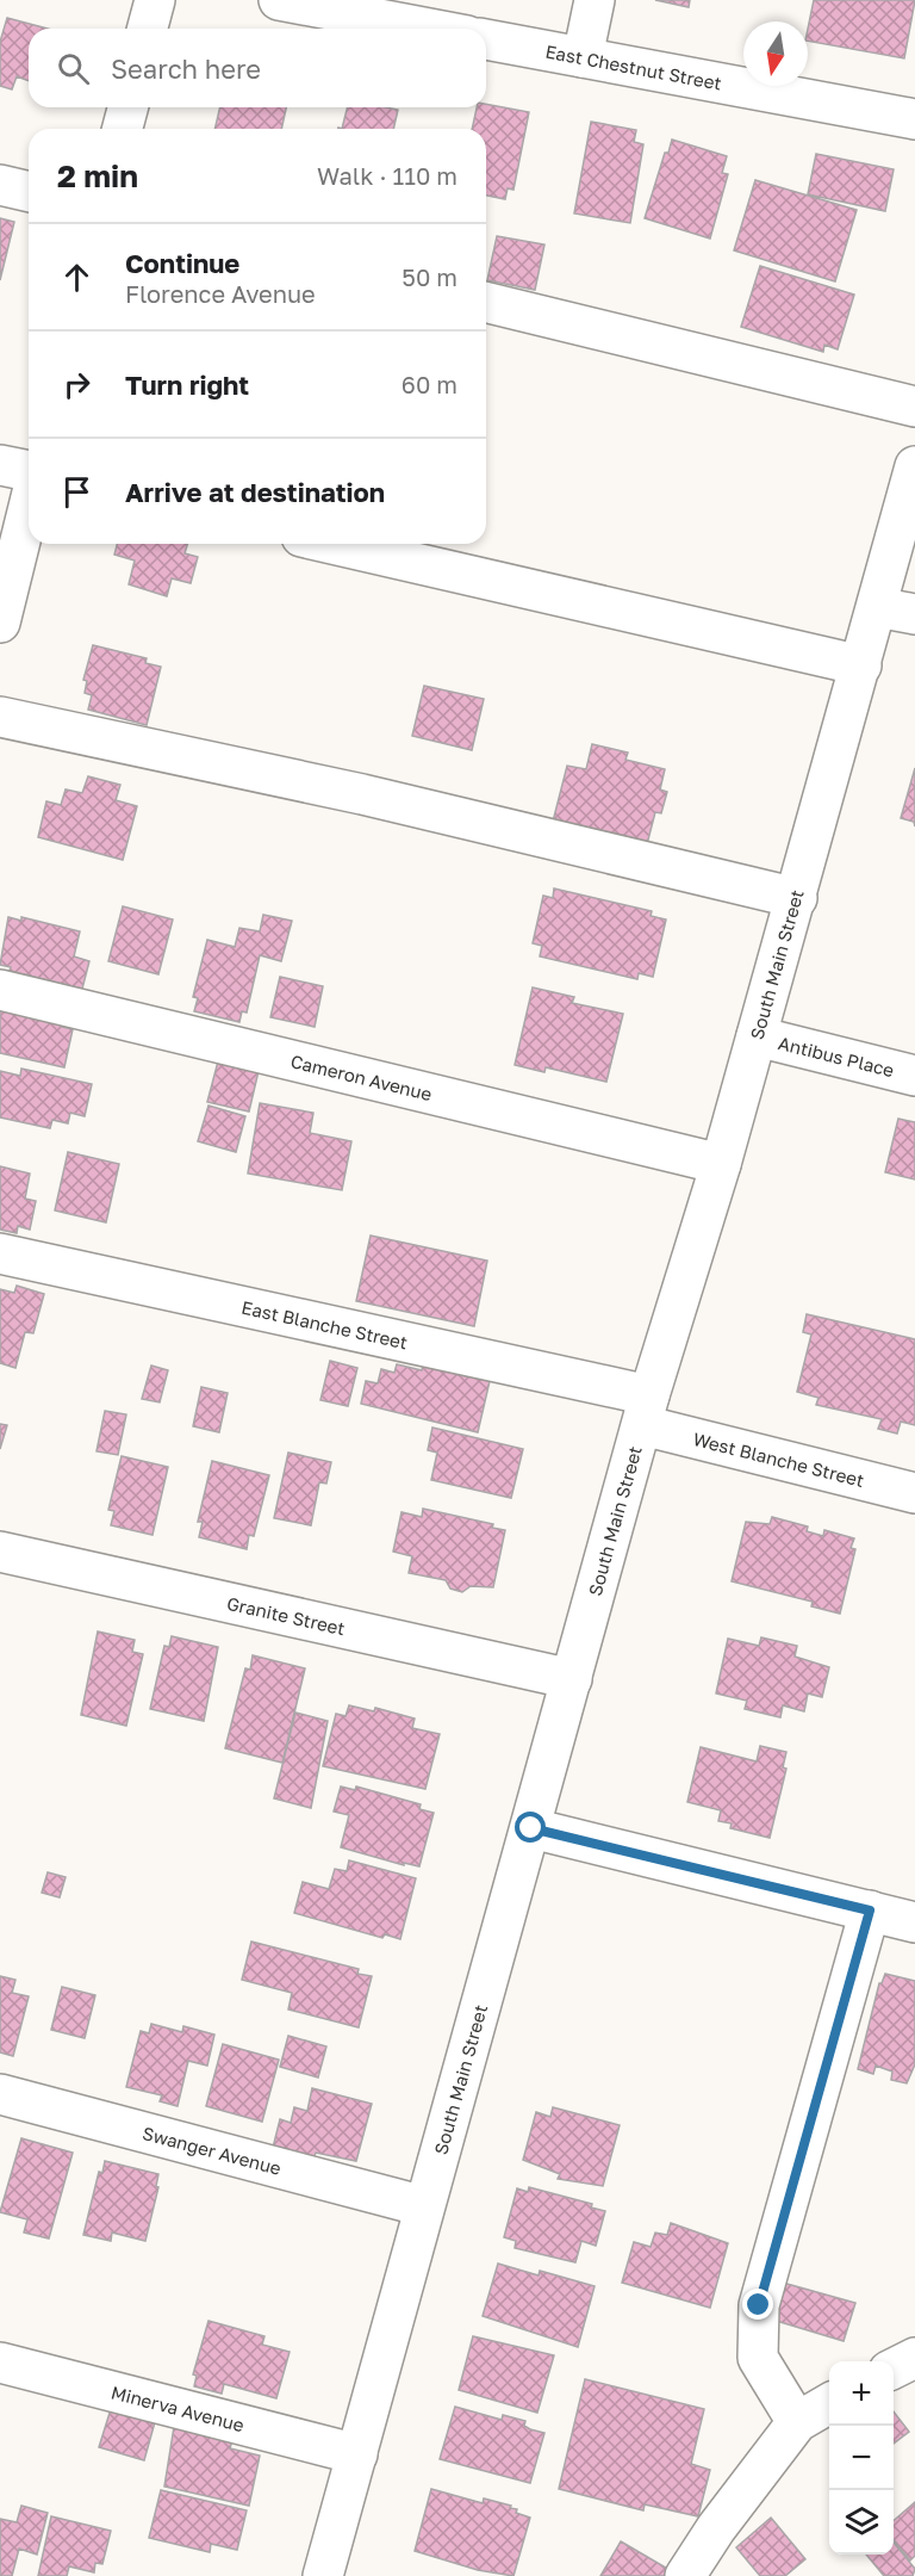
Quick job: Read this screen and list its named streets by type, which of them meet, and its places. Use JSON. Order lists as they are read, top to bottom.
{
  "streets": {
    "main road": [
      "East Chestnut Street",
      "South Main Street",
      "Antibus Place",
      "Cameron Avenue",
      "East Blanche Street",
      "West Blanche Street",
      "Granite Street",
      "Swanger Avenue",
      "Minerva Avenue"
    ]
  },
  "crossings": [
    ["South Main Street", "Antibus Place"],
    ["South Main Street", "Cameron Avenue"],
    ["South Main Street", "East Blanche Street"],
    ["South Main Street", "West Blanche Street"],
    ["South Main Street", "Granite Street"],
    ["South Main Street", "Swanger Avenue"],
    ["South Main Street", "Minerva Avenue"],
    ["East Blanche Street", "West Blanche Street"]
  ],
  "north": "bottom",
  "page": {
    "search": "Search here",
    "heading": ["2 min", "Walk · 110 m"],
    "list": [
      ["Continue", "Florence Avenue", "50 m"],
      ["Turn right", "60 m"],
      "Arrive at destination"
    ],
    "map_buttons": ["+", "−"]
  }
}
